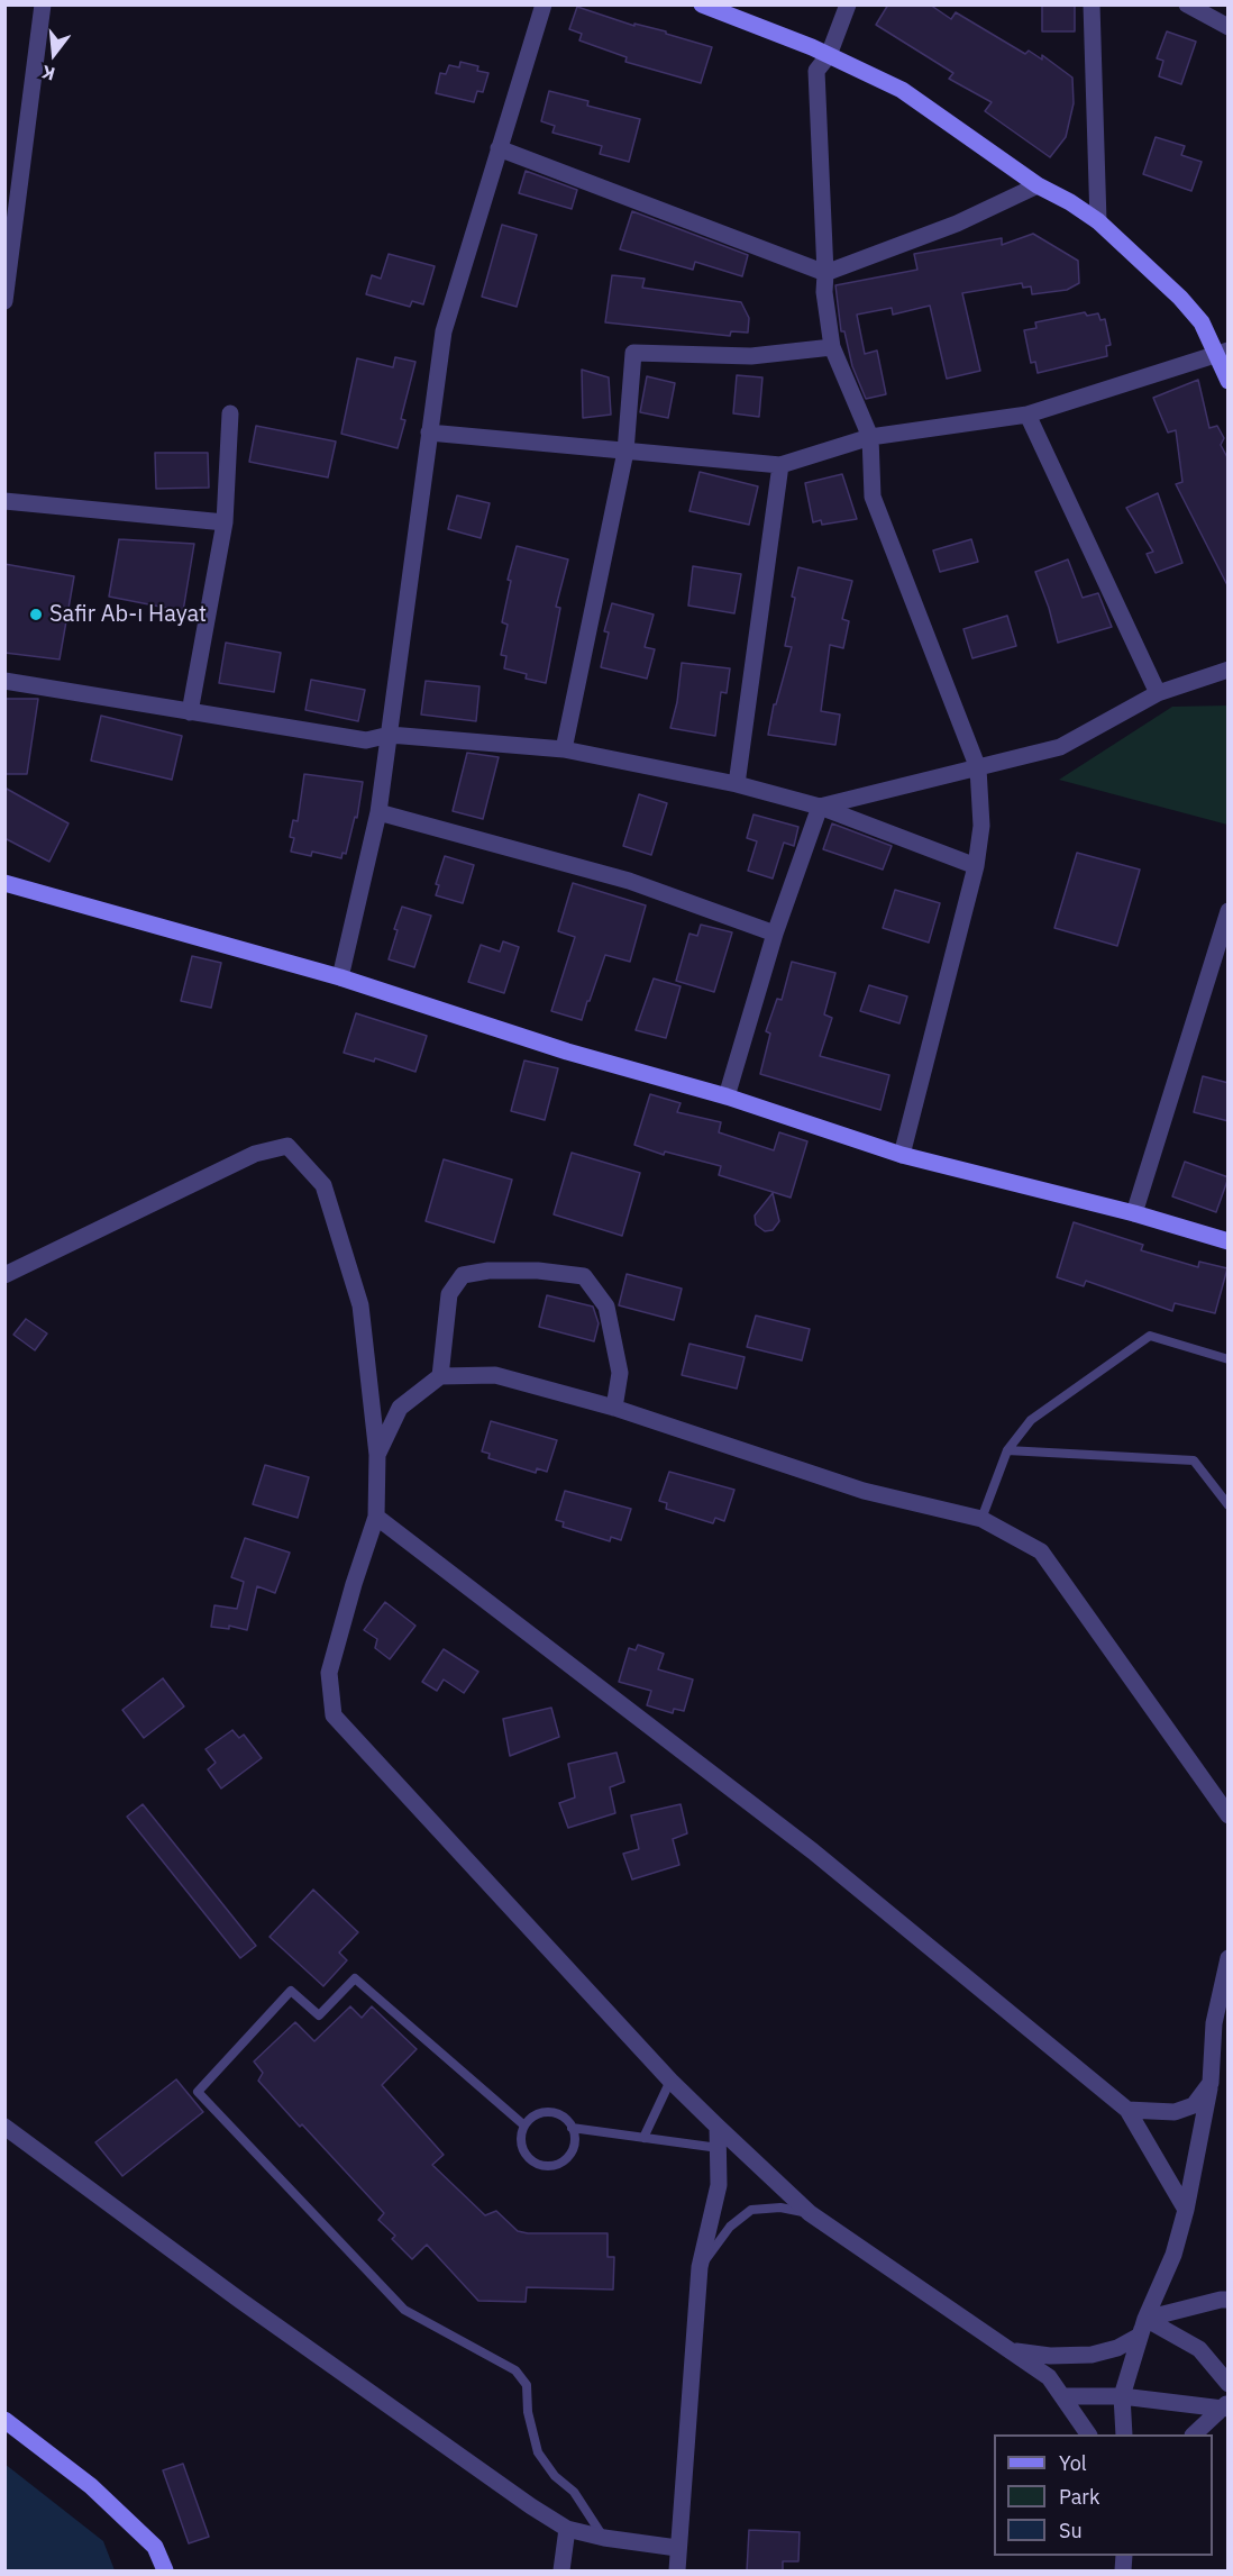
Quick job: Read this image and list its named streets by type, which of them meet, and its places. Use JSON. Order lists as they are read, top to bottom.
{
  "places": ["Safir Ab-ı Hayat"],
  "legend": ["Yol", "Park", "Su"],
  "north": "bottom"
}
